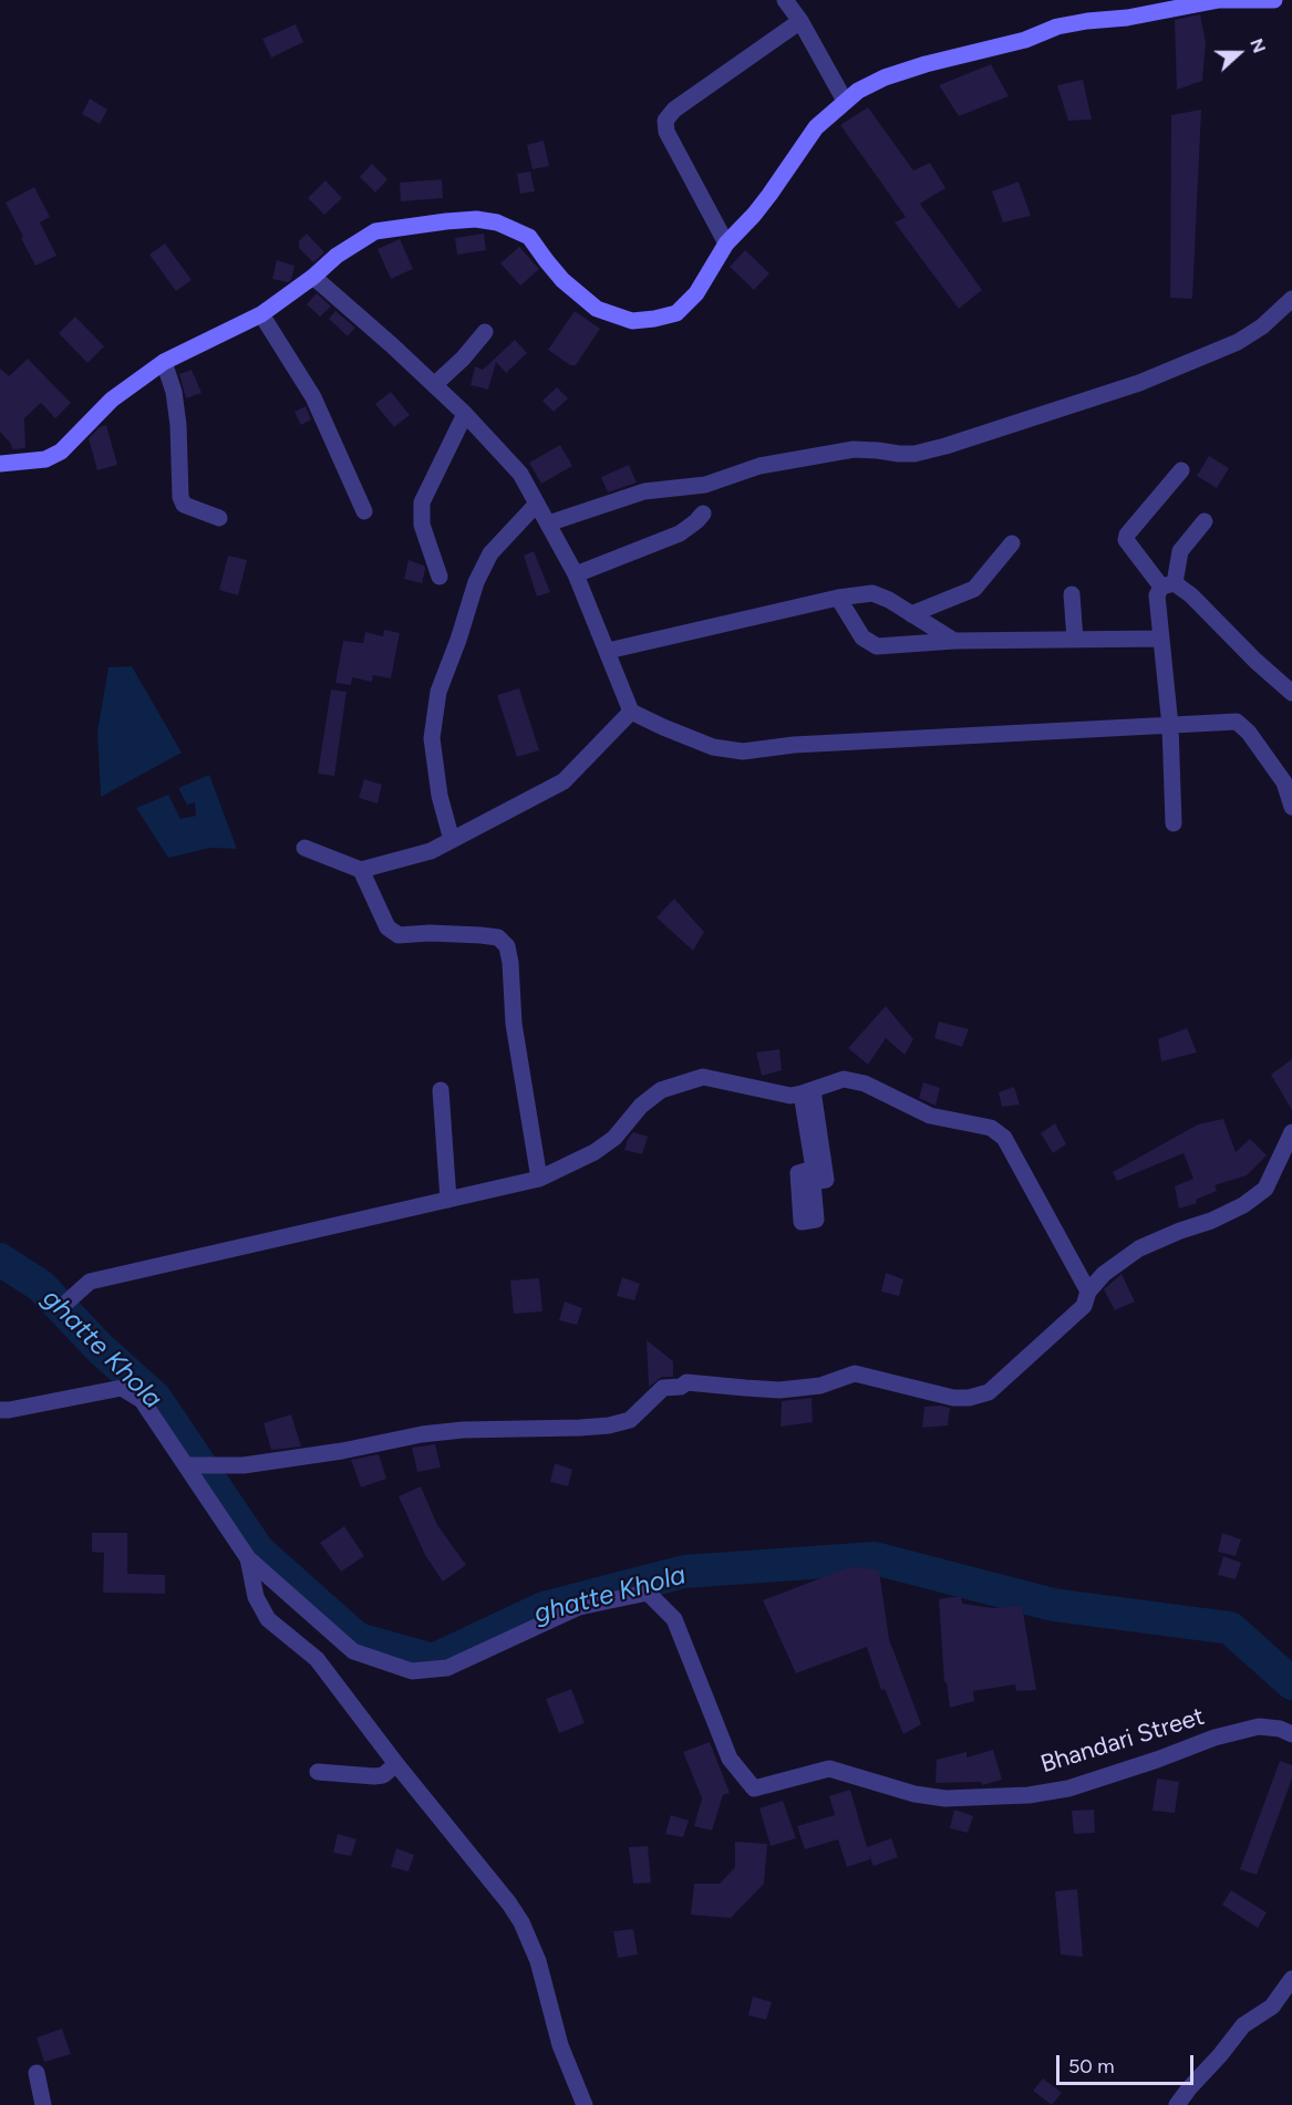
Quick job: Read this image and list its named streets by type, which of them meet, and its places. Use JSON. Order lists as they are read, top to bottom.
{
  "streets": {
    "street": ["Bhandari Street"]
  },
  "water": ["ghatte Khola"],
  "scale_bar": "50 m",
  "north": "right"
}
